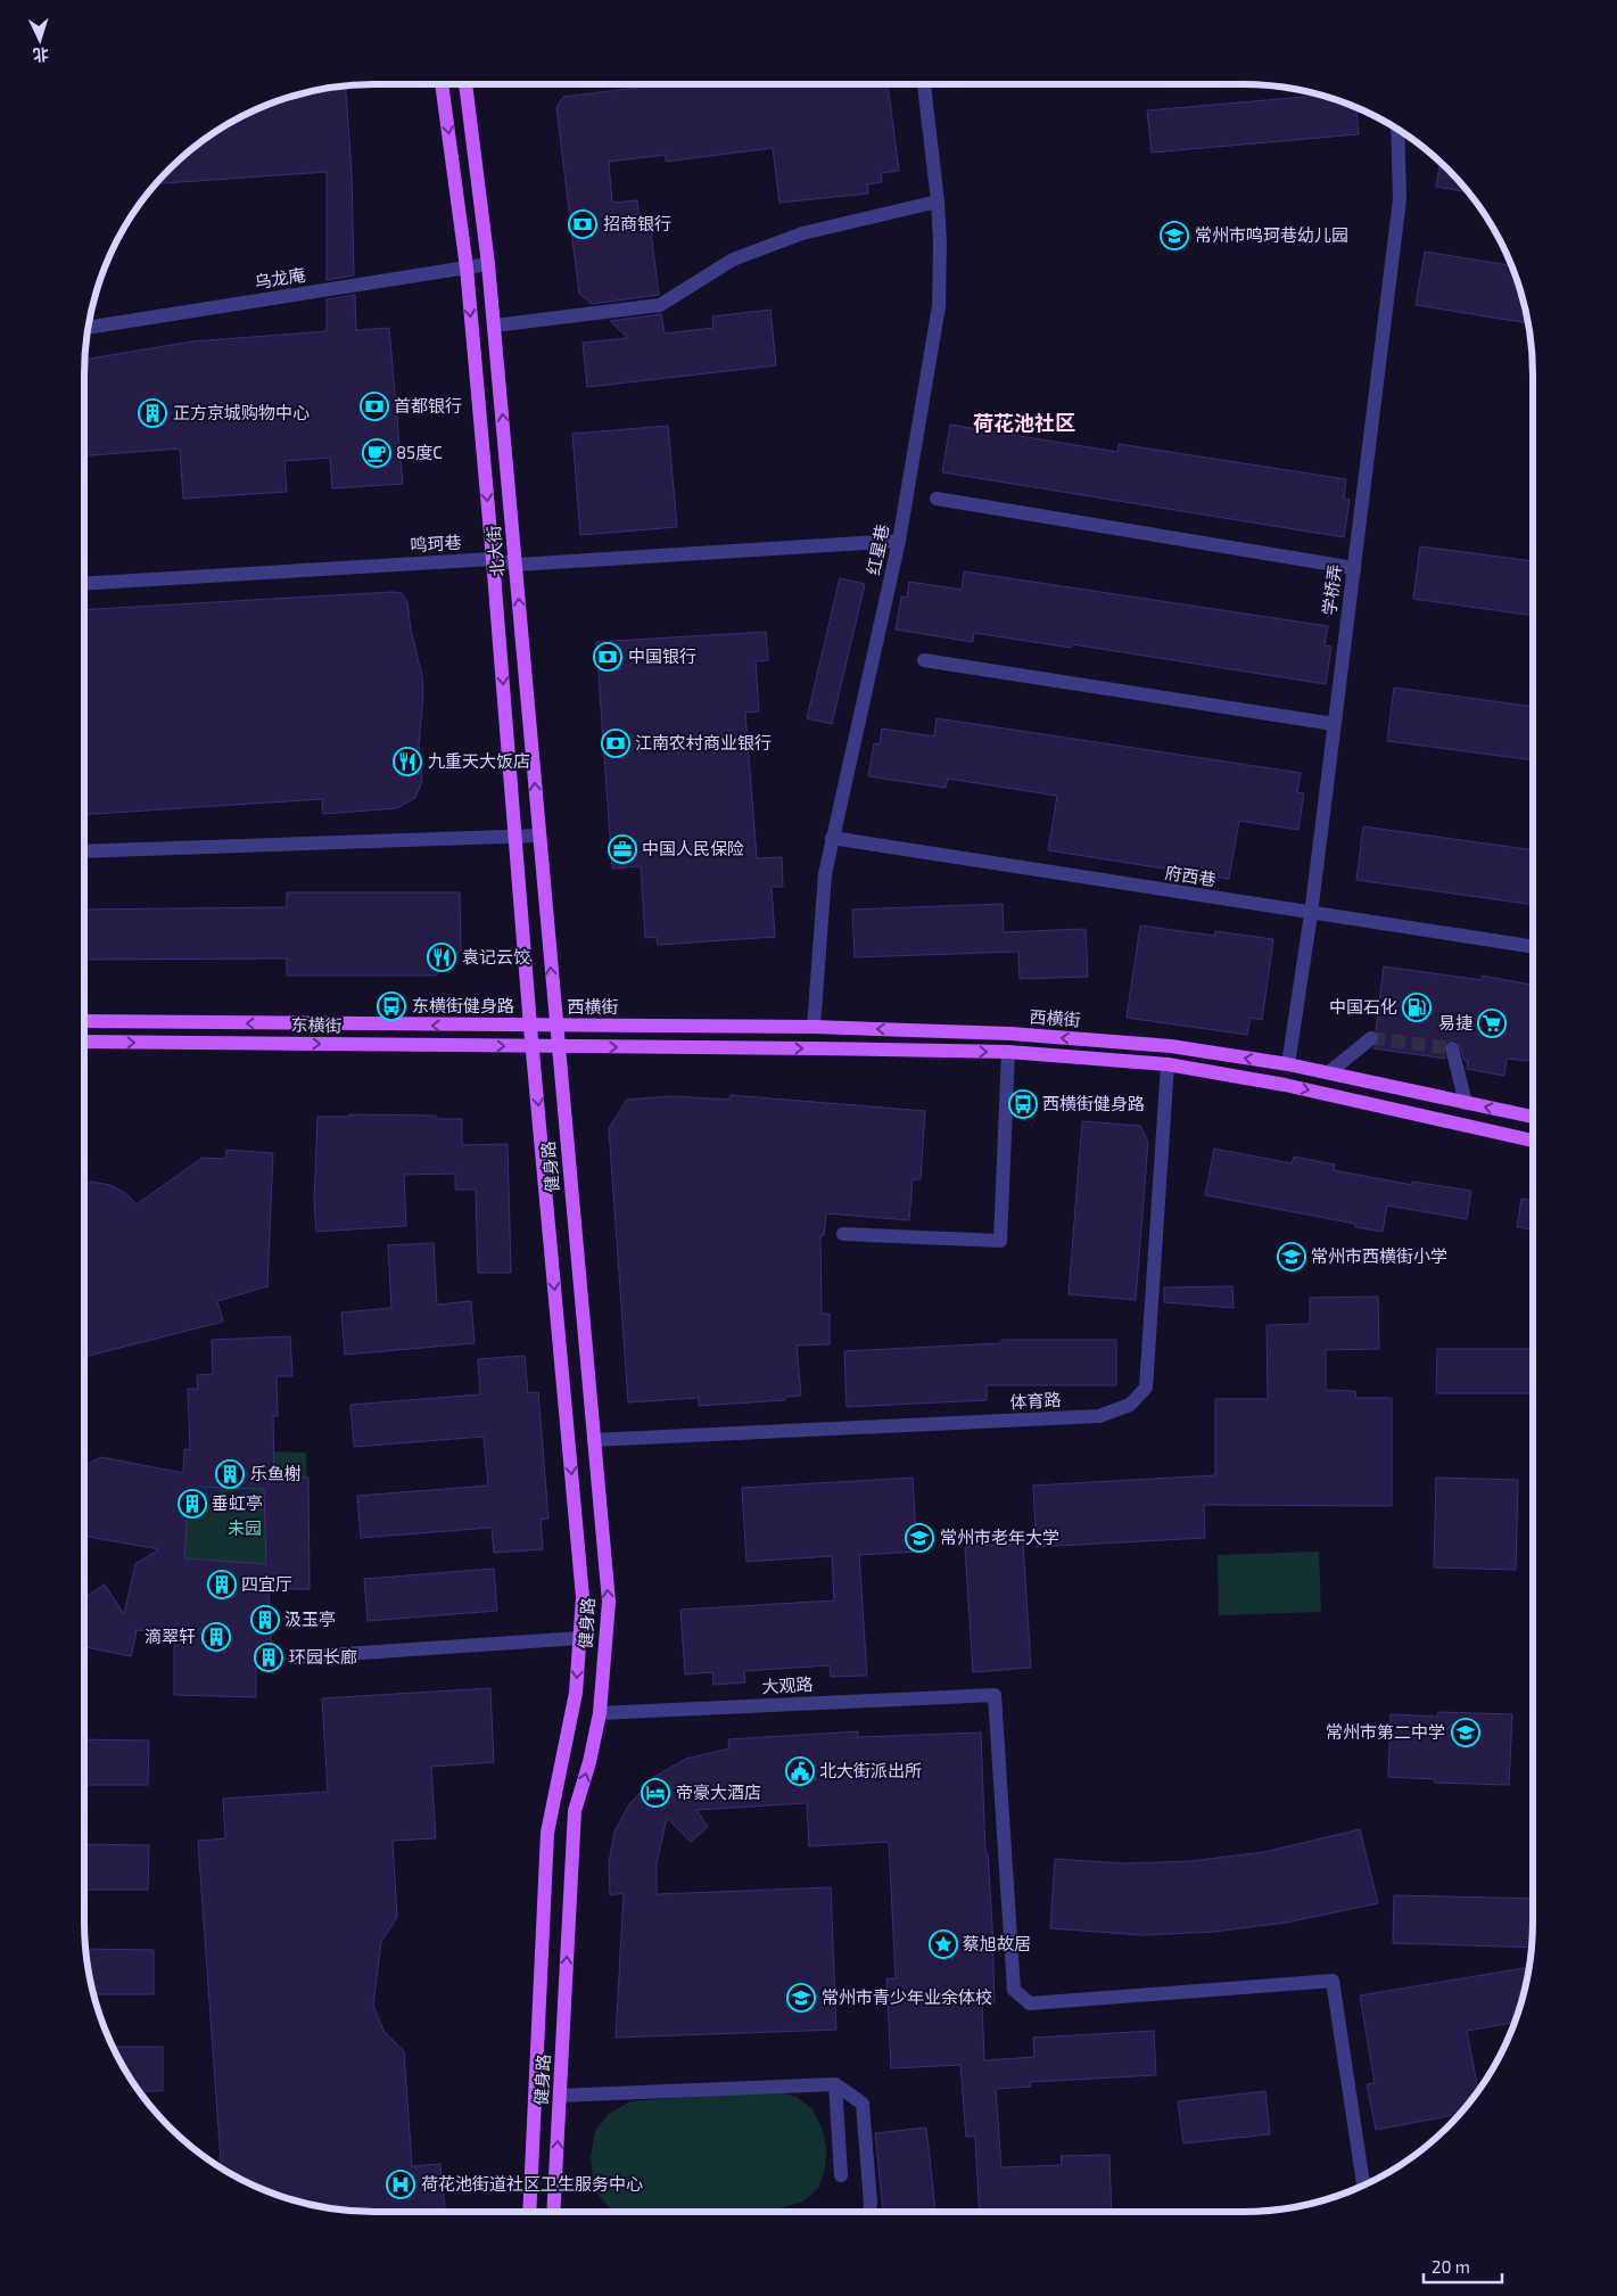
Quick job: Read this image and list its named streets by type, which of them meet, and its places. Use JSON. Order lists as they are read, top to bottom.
{
  "streets": {
    "main road": [
      "北大街",
      "西横街",
      "东横街",
      "健身路"
    ],
    "street": [
      "乌龙庵",
      "鸣珂巷",
      "红星巷",
      "学桥弄",
      "府西巷",
      "体育路",
      "大观路"
    ]
  },
  "crossings": [
    ["乌龙庵", "北大街"],
    ["鸣珂巷", "红星巷"],
    ["鸣珂巷", "北大街"],
    ["红星巷", "府西巷"],
    ["红星巷", "西横街"],
    ["北大街", "西横街"],
    ["北大街", "东横街"],
    ["北大街", "健身路"],
    ["学桥弄", "府西巷"],
    ["学桥弄", "西横街"],
    ["西横街", "东横街"],
    ["西横街", "健身路"],
    ["东横街", "健身路"],
    ["健身路", "体育路"],
    ["健身路", "大观路"]
  ],
  "districts": ["荷花池社区"],
  "parks": ["未园"],
  "places": {
    "bank": [
      "招商银行",
      "首都银行",
      "中国银行",
      "江南农村商业银行"
    ],
    "school or university": [
      "常州市鸣珂巷幼儿园",
      "常州市西横街小学",
      "常州市老年大学",
      "常州市第二中学",
      "常州市青少年业余体校"
    ],
    "building": [
      "正方京城购物中心",
      "乐鱼榭",
      "垂虹亭",
      "四宜厅",
      "汲玉亭",
      "滴翠轩",
      "环园长廊"
    ],
    "cafe": ["85度C"],
    "restaurant": ["九重天大饭店", "袁记云饺"],
    "office": ["中国人民保险"],
    "bus stop": ["东横街健身路", "西横街健身路"],
    "fuel station": ["中国石化"],
    "supermarket": ["易捷"],
    "public building": ["北大街派出所"],
    "hotel": ["帝豪大酒店"],
    "place": ["蔡旭故居"],
    "hospital": ["荷花池街道社区卫生服务中心"]
  },
  "scale_bar": "20 m",
  "north": "bottom"
}
